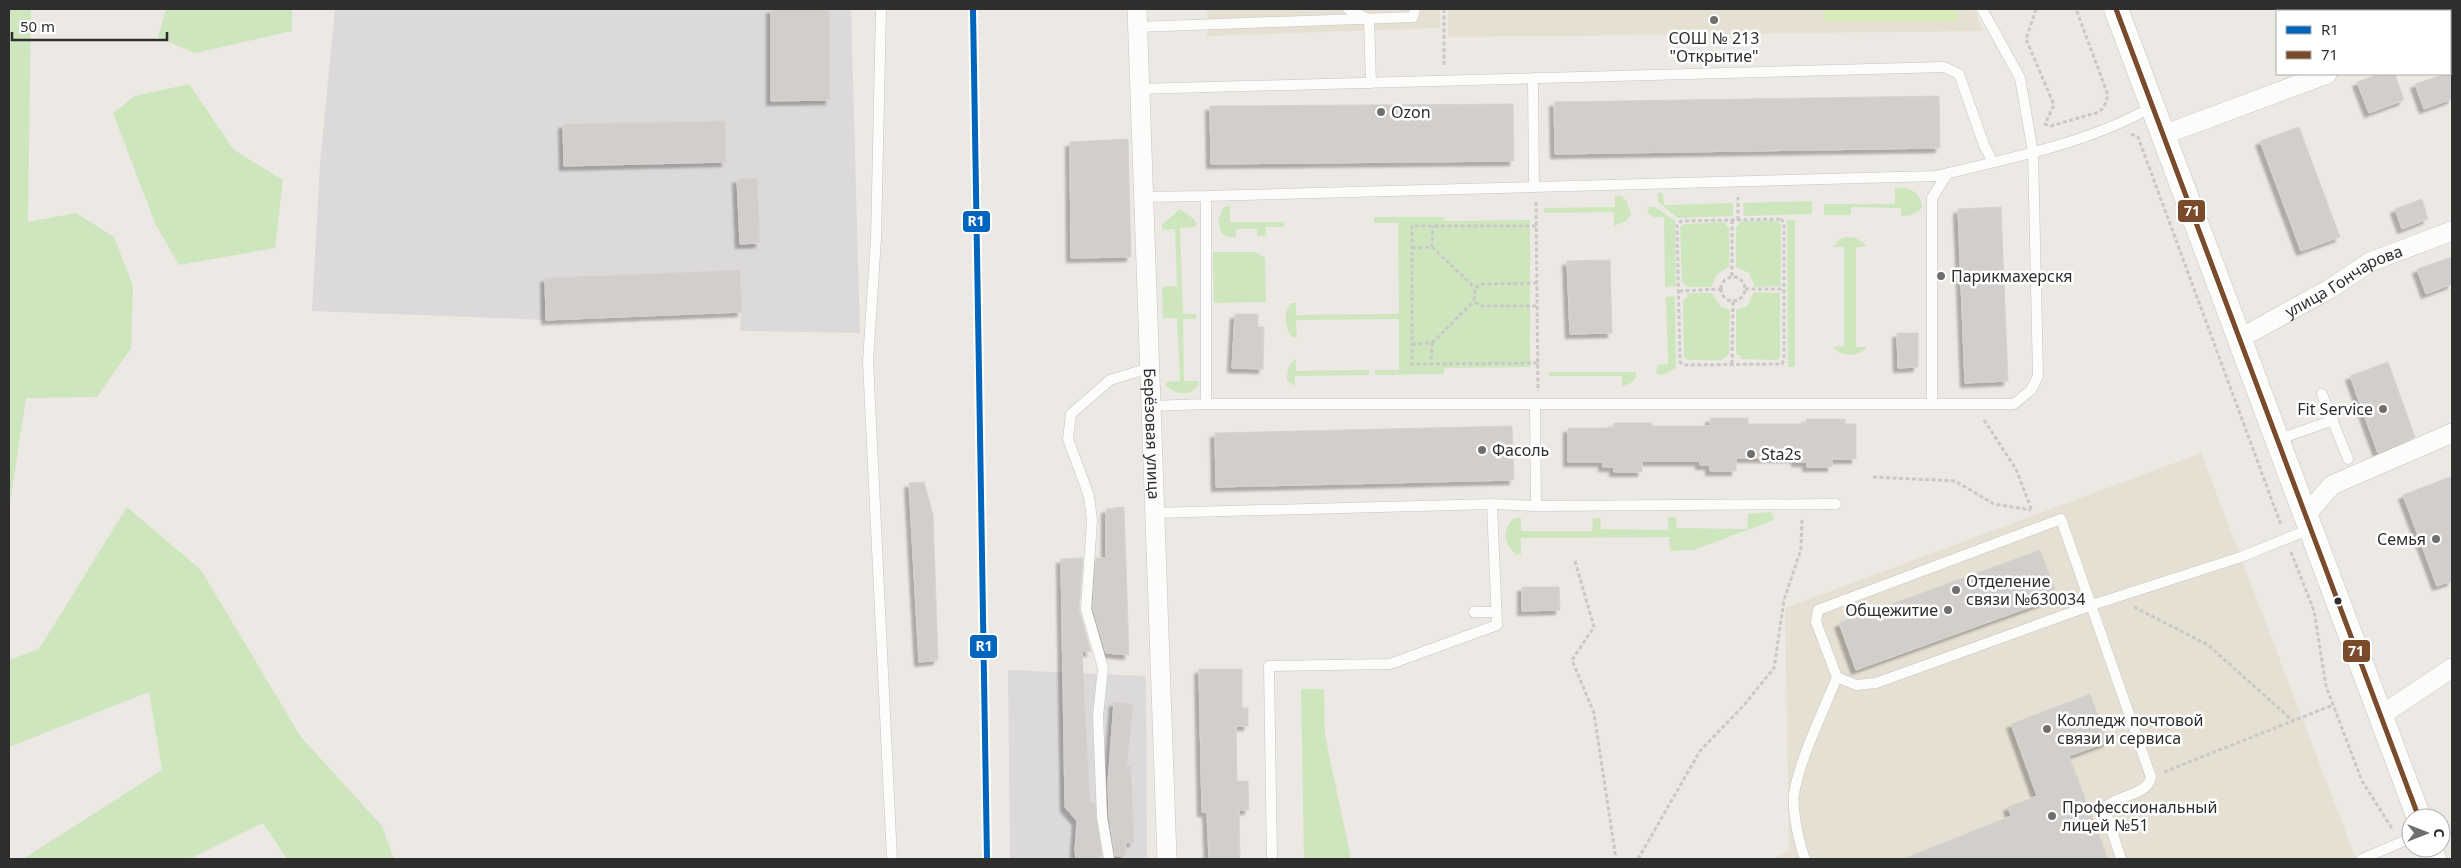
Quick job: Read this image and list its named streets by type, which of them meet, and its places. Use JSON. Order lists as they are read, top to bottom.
{
  "streets": {
    "street": ["улица Гончарова", "Берёзовая улица"]
  },
  "places": [
    "СОШ № 213 \"Открытие\"",
    "Ozon",
    "Парикмахерскя",
    "Fit Service",
    "Фасоль",
    "Sta2s",
    "Семья",
    "Отделение связи №630034",
    "Общежитие",
    "Колледж почтовой связи и сервиса",
    "Профессиональный лицей №51"
  ],
  "lines": ["transit line R1", "transit line 71"],
  "legend": ["R1", "71"],
  "scale_bar": "50 m",
  "north": "right"
}
